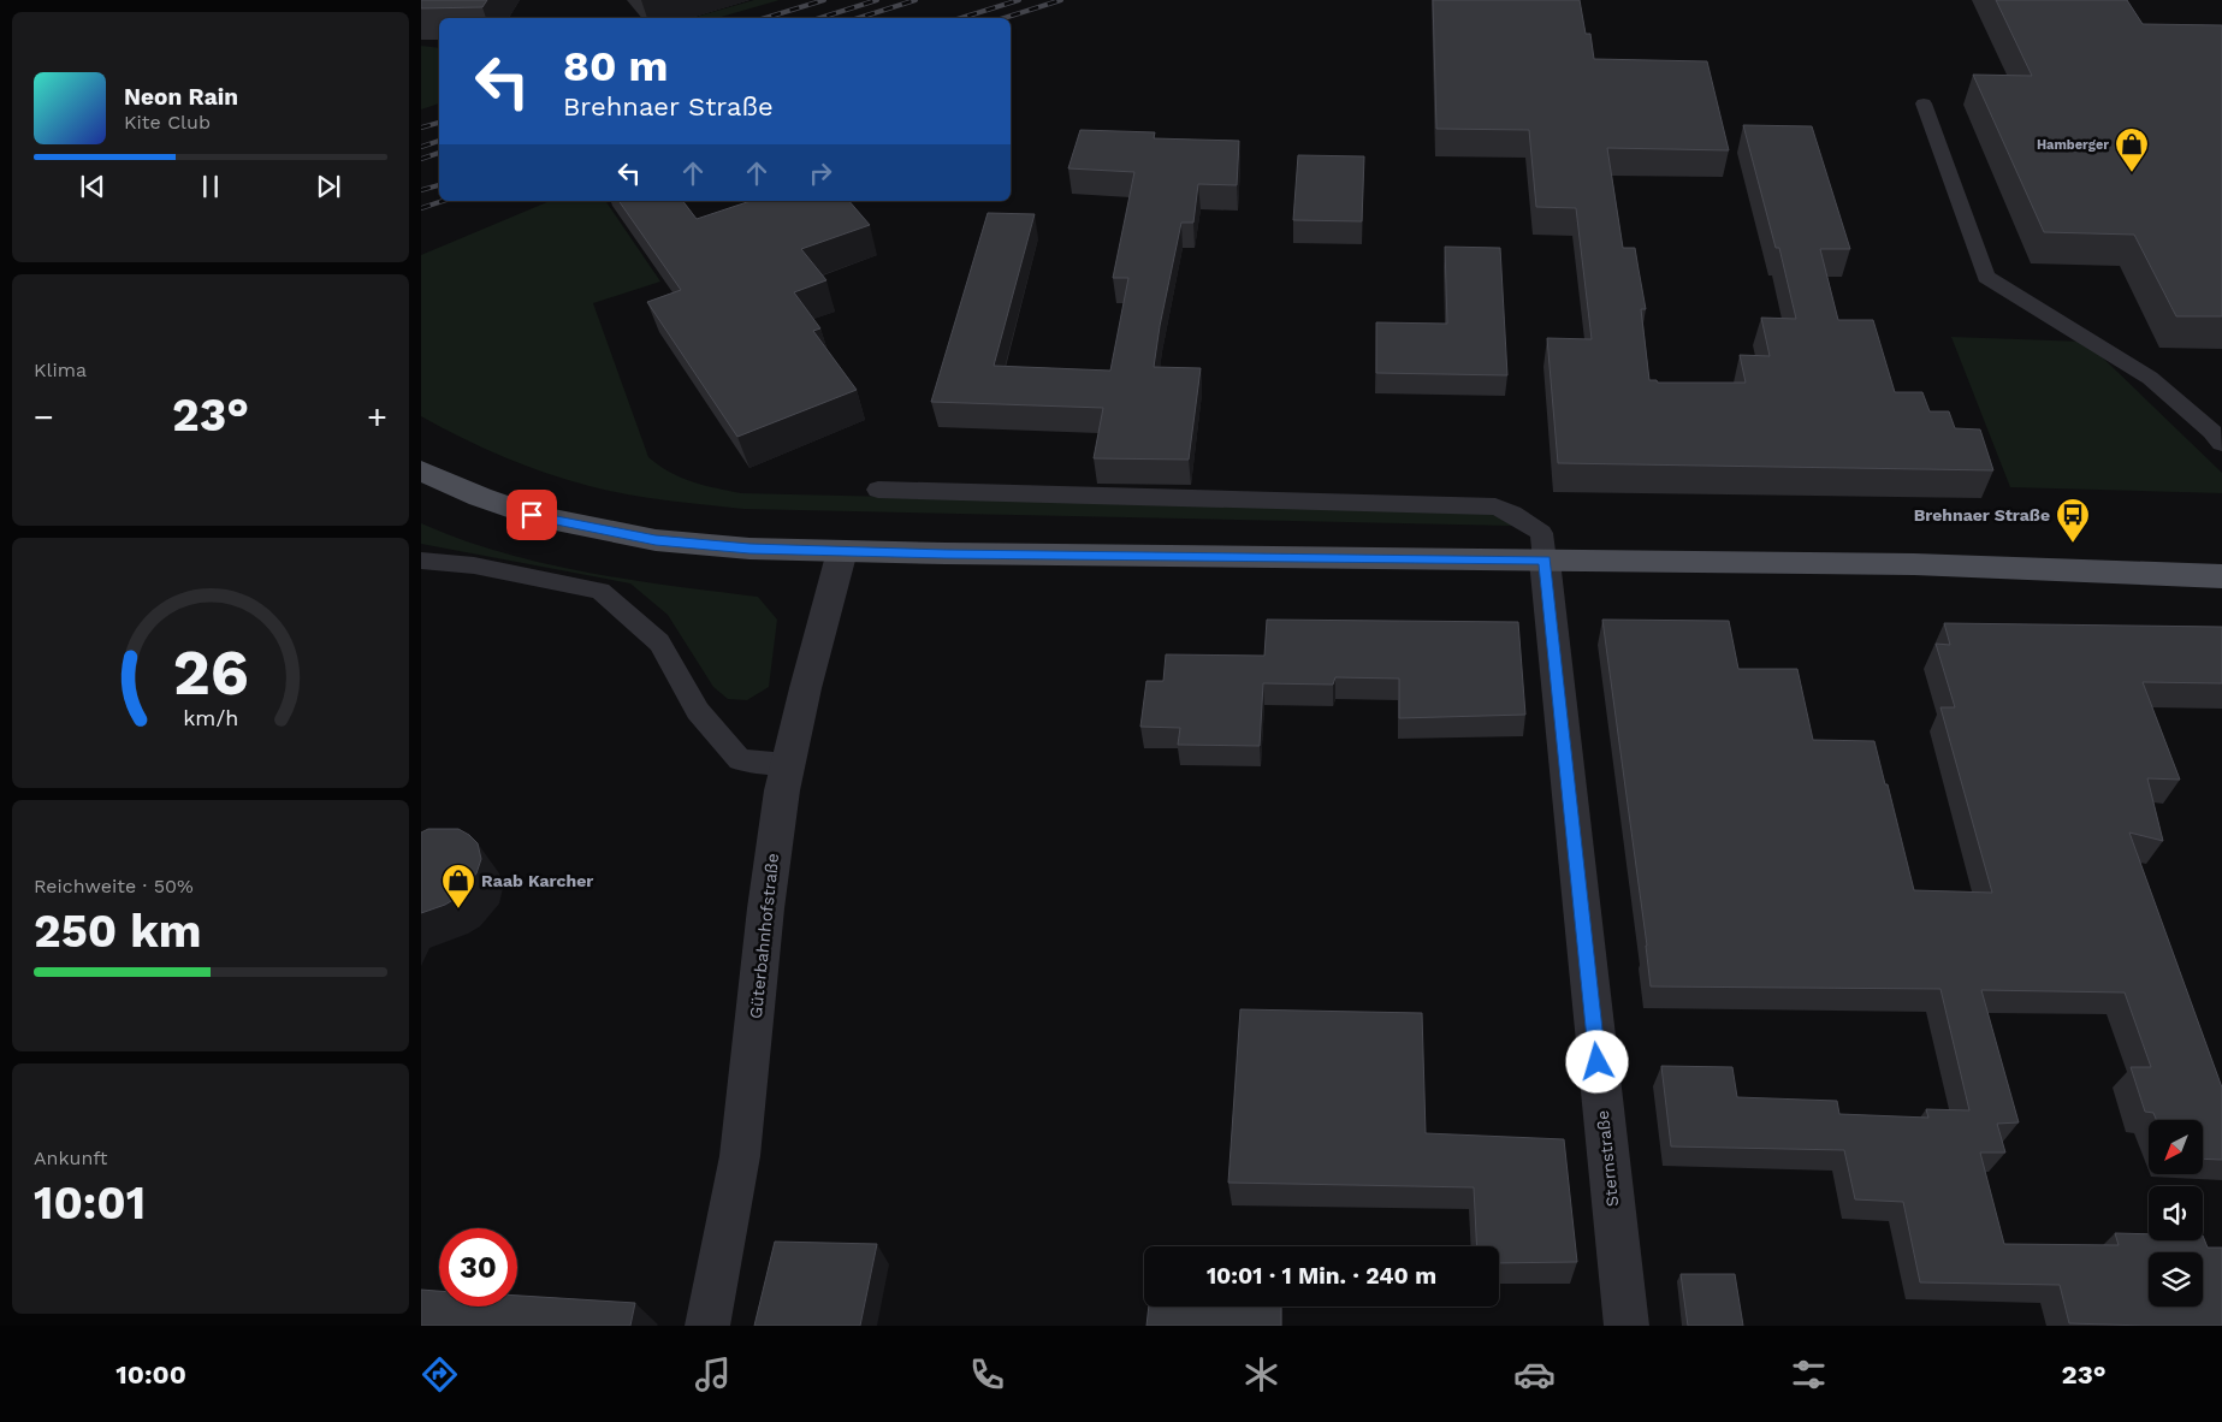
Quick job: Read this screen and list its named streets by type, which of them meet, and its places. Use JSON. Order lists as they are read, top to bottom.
{
  "streets": {
    "street": ["Güterbahnhofstraße", "Sternstraße"]
  },
  "places": {
    "shop": ["Hamberger", "Raab Karcher"],
    "bus stop": ["Brehnaer Straße"]
  },
  "north": "bottom left",
  "page": {
    "turn": ["80 m", "Brehnaer Straße"],
    "song": ["Neon Rain", "Kite Club"],
    "tile": [
      "Klima",
      ["Reichweite · 50%", "250 km"],
      ["Ankunft", "10:01"]
    ],
    "heat": ["−", "23°", "+"],
    "limit": "30",
    "trip": "10:01 · 1 Min. · 240 m",
    "tabs": ["10:00", "23°"],
    "gauge": ["26", "km/h"]
  }
}
